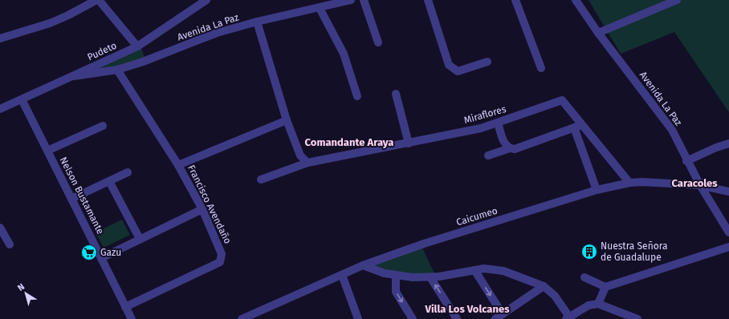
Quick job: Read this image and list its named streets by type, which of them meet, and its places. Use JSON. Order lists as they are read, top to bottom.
{
  "streets": {
    "street": [
      "Avenida La Paz",
      "Pudeto",
      "Miraflores",
      "Nelson Bustamante",
      "Francisco Avendaño",
      "Caicumeo"
    ]
  },
  "crossings": [
    ["Avenida La Paz", "Pudeto"],
    ["Avenida La Paz", "Francisco Avendaño"],
    ["Avenida La Paz", "Caicumeo"],
    ["Pudeto", "Nelson Bustamante"],
    ["Miraflores", "Caicumeo"],
    ["Nelson Bustamante", "Francisco Avendaño"]
  ],
  "districts": ["Comandante Araya", "Caracoles", "Villa Los Volcanes"],
  "places": {
    "building": ["Nuestra Señora de Guadalupe"],
    "supermarket": ["Gazu"]
  },
  "north": "top left"
}
